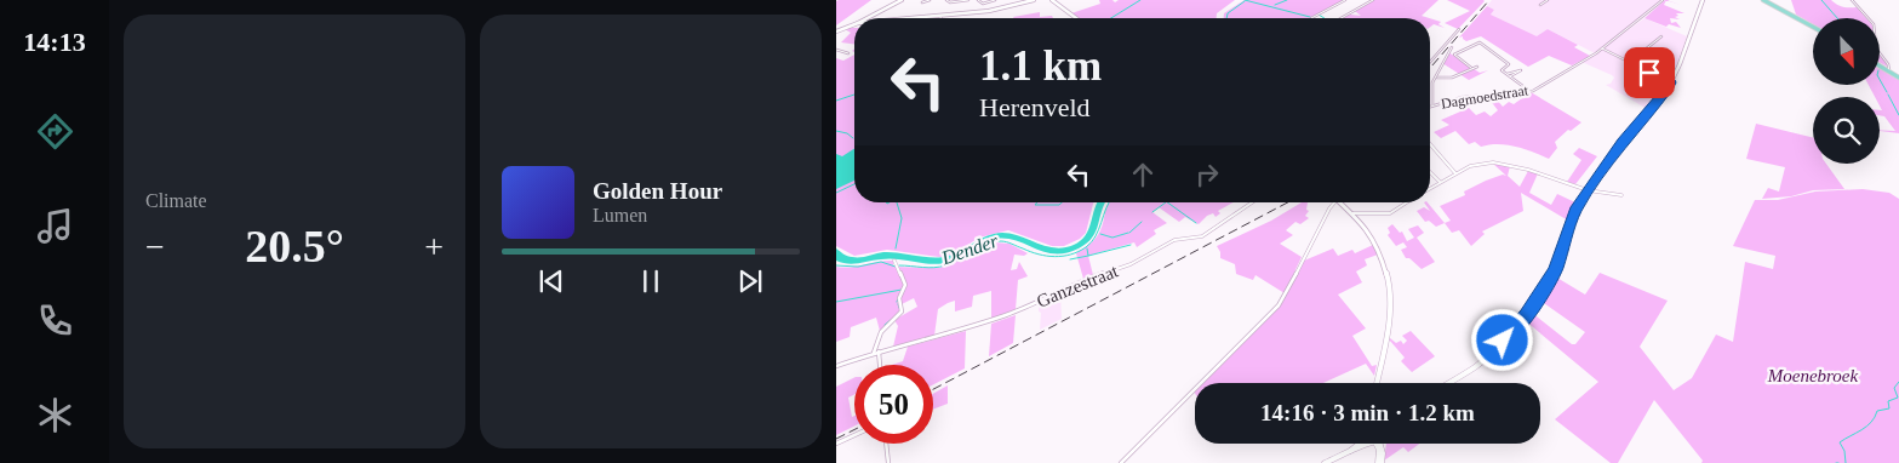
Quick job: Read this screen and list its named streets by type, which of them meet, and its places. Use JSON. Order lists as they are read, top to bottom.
{
  "streets": {
    "street": ["Dagmoedstraat", "Ganzestraat"]
  },
  "water": ["Dender"],
  "parks": ["Moenebroek"],
  "north": "bottom right",
  "page": {
    "tabs": "14:13",
    "tile": "Climate",
    "turn": ["1.1 km", "Herenveld"],
    "song": ["Golden Hour", "Lumen"],
    "heat": ["−", "20.5°", "+"],
    "limit": "50",
    "trip": "14:16 · 3 min · 1.2 km"
  }
}
